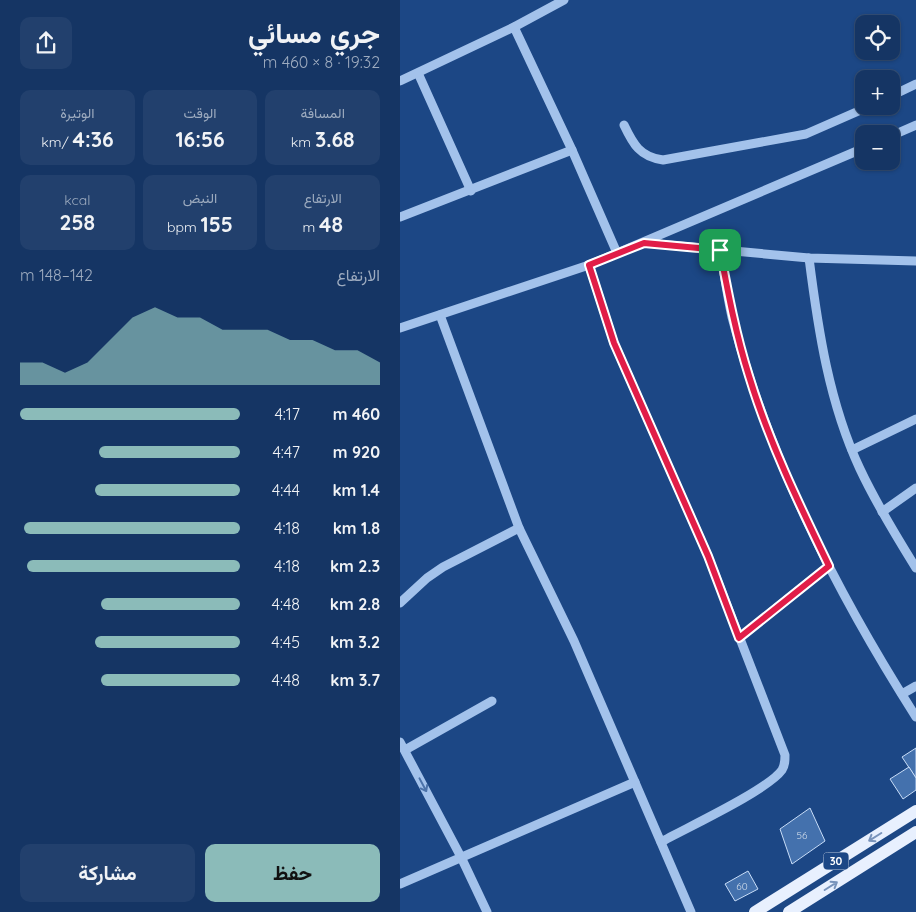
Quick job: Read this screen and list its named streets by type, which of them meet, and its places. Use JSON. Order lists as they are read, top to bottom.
{
  "streets": {
    "main road": ["30"]
  },
  "house_numbers": ["56", "60"],
  "page": {
    "heading": ["جري مسائي", "19:32 · 8 × 460 m"],
    "map_buttons": ["+", "−"],
    "stats": [
      ["المسافة", "3.68 km"],
      ["الوقت", "16:56"],
      ["الوتيرة", "4:36 /km"],
      ["الارتفاع", "48 m"],
      ["النبض", "155 bpm"],
      ["kcal", "258"]
    ],
    "chart": ["الارتفاع", "142–148 m"],
    "list": [
      {
        "name": "460 m",
        "note": "4:17"
      },
      {
        "name": "920 m",
        "note": "4:47"
      },
      {
        "name": "1.4 km",
        "note": "4:44"
      },
      {
        "name": "1.8 km",
        "note": "4:18"
      },
      {
        "name": "2.3 km",
        "note": "4:18"
      },
      {
        "name": "2.8 km",
        "note": "4:48"
      },
      {
        "name": "3.2 km",
        "note": "4:45"
      },
      {
        "name": "3.7 km",
        "note": "4:48"
      }
    ],
    "buttons": ["حفظ", "مشاركة"]
  }
}
